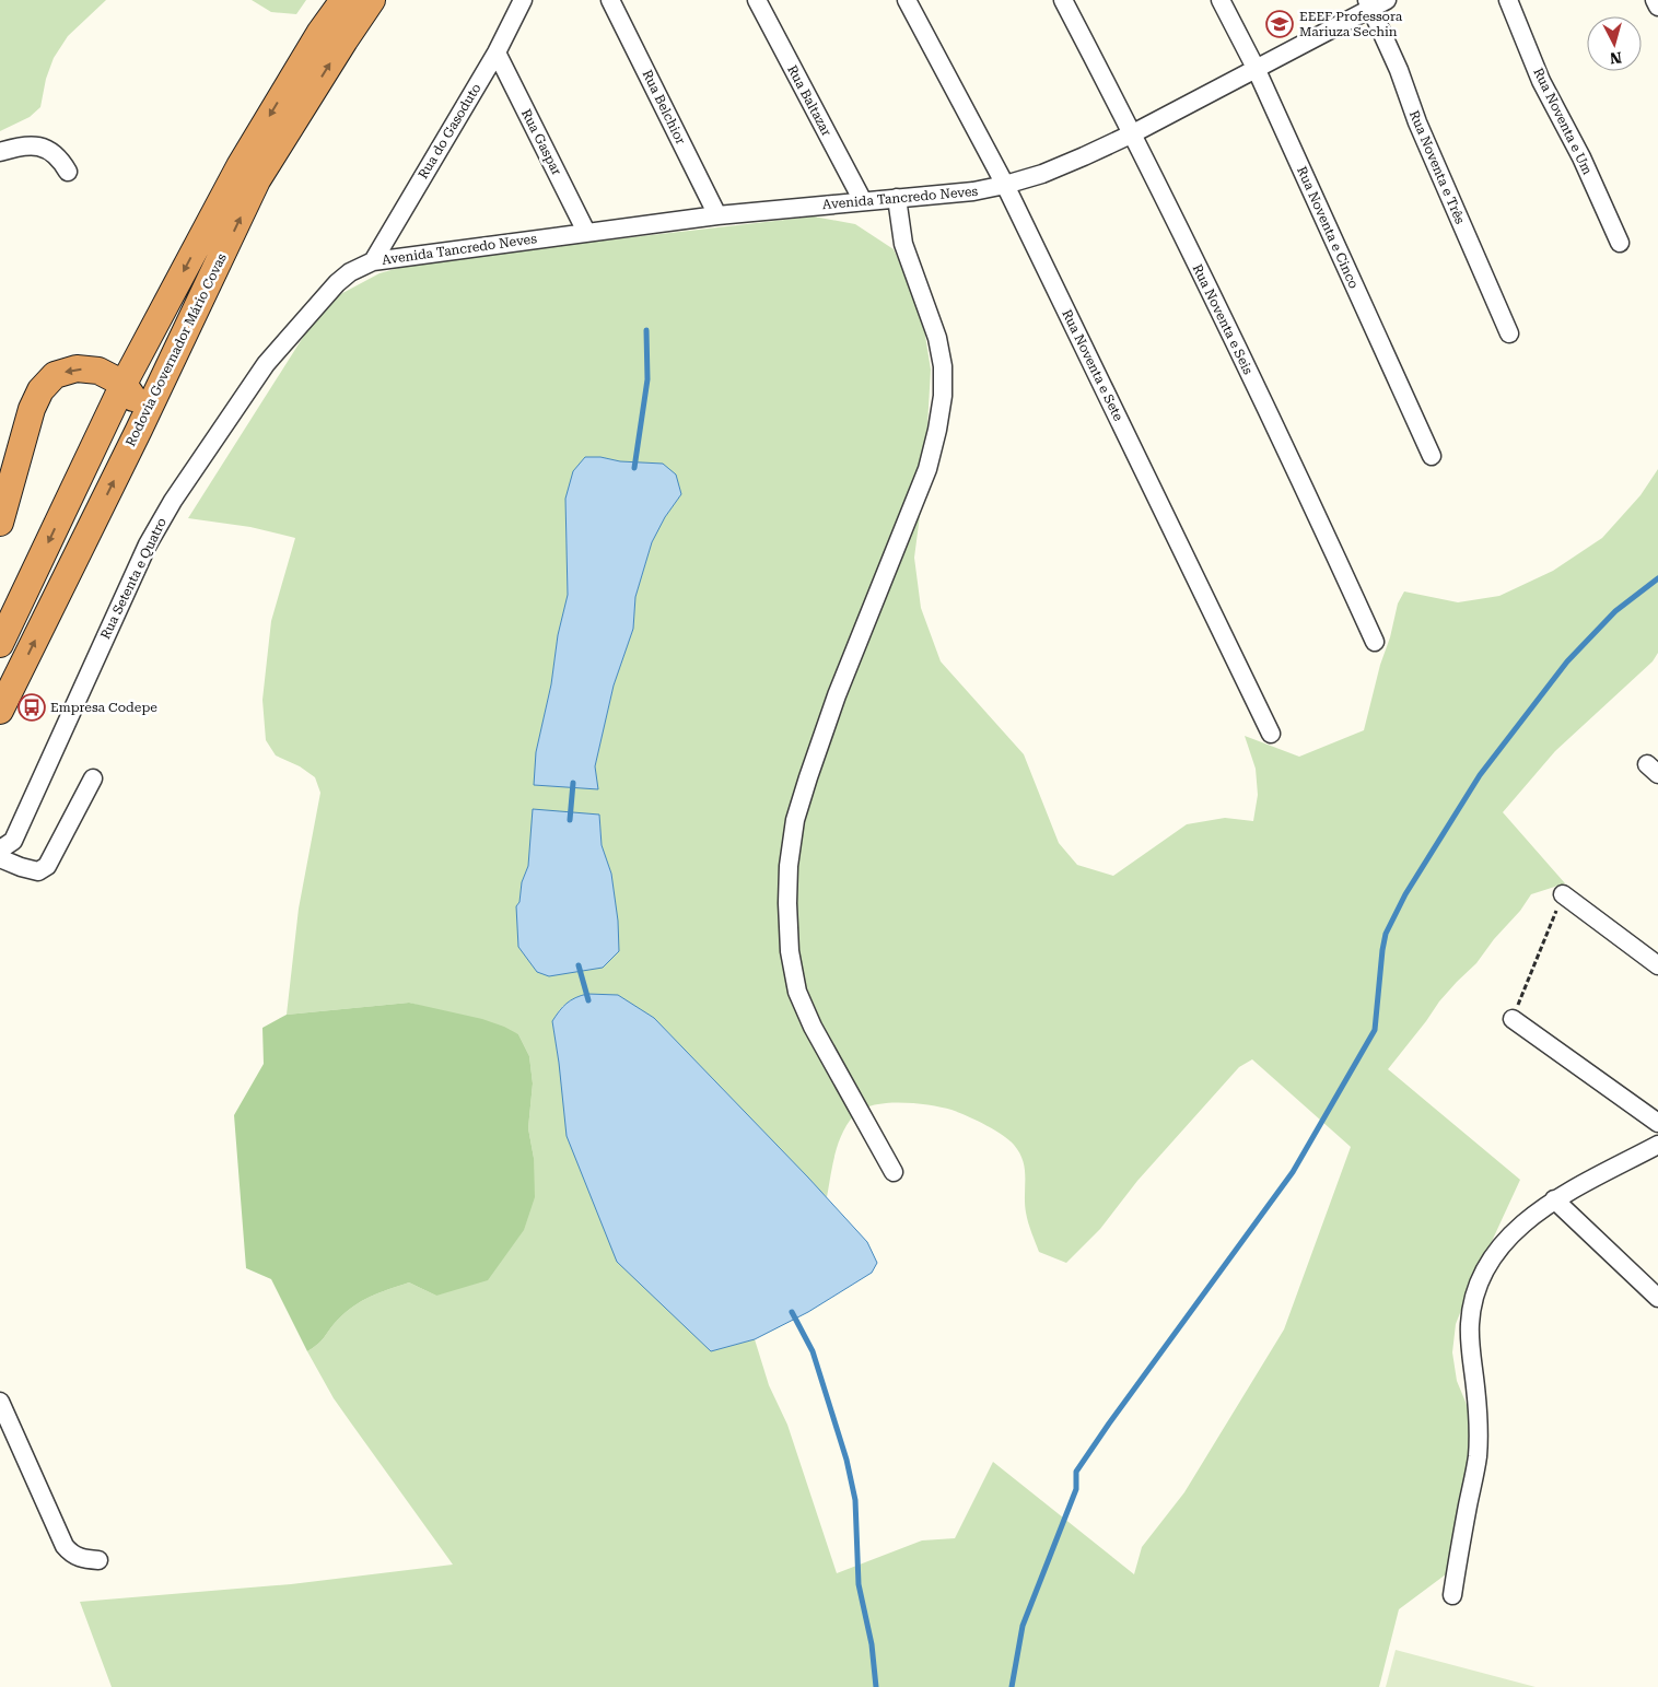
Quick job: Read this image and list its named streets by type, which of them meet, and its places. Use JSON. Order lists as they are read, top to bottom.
{
  "streets": {
    "highway": ["Rodovia Governador Mário Covas"],
    "street": [
      "Rua Baltazar",
      "Rua Belchior",
      "Rua Noventa e Um",
      "Rua do Gasoduto",
      "Rua Gaspar",
      "Rua Noventa e Três",
      "Avenida Tancredo Neves",
      "Rua Noventa e Cinco",
      "Rua Noventa e Seis",
      "Rua Noventa e Sete",
      "Rua Setenta e Quatro"
    ]
  },
  "crossings": [
    ["Rua Baltazar", "Avenida Tancredo Neves"],
    ["Rua Belchior", "Avenida Tancredo Neves"],
    ["Rua do Gasoduto", "Rua Gaspar"],
    ["Rua do Gasoduto", "Avenida Tancredo Neves"],
    ["Rua do Gasoduto", "Rua Setenta e Quatro"],
    ["Rua Gaspar", "Avenida Tancredo Neves"],
    ["Rua Noventa e Três", "Avenida Tancredo Neves"],
    ["Avenida Tancredo Neves", "Rua Noventa e Cinco"],
    ["Avenida Tancredo Neves", "Rua Noventa e Seis"],
    ["Avenida Tancredo Neves", "Rua Noventa e Sete"],
    ["Avenida Tancredo Neves", "Rua Setenta e Quatro"]
  ],
  "places": {
    "school or university": ["EEEF Professora Mariuza Sechin"],
    "bus stop": ["Empresa Codepe"]
  },
  "north": "bottom"
}
